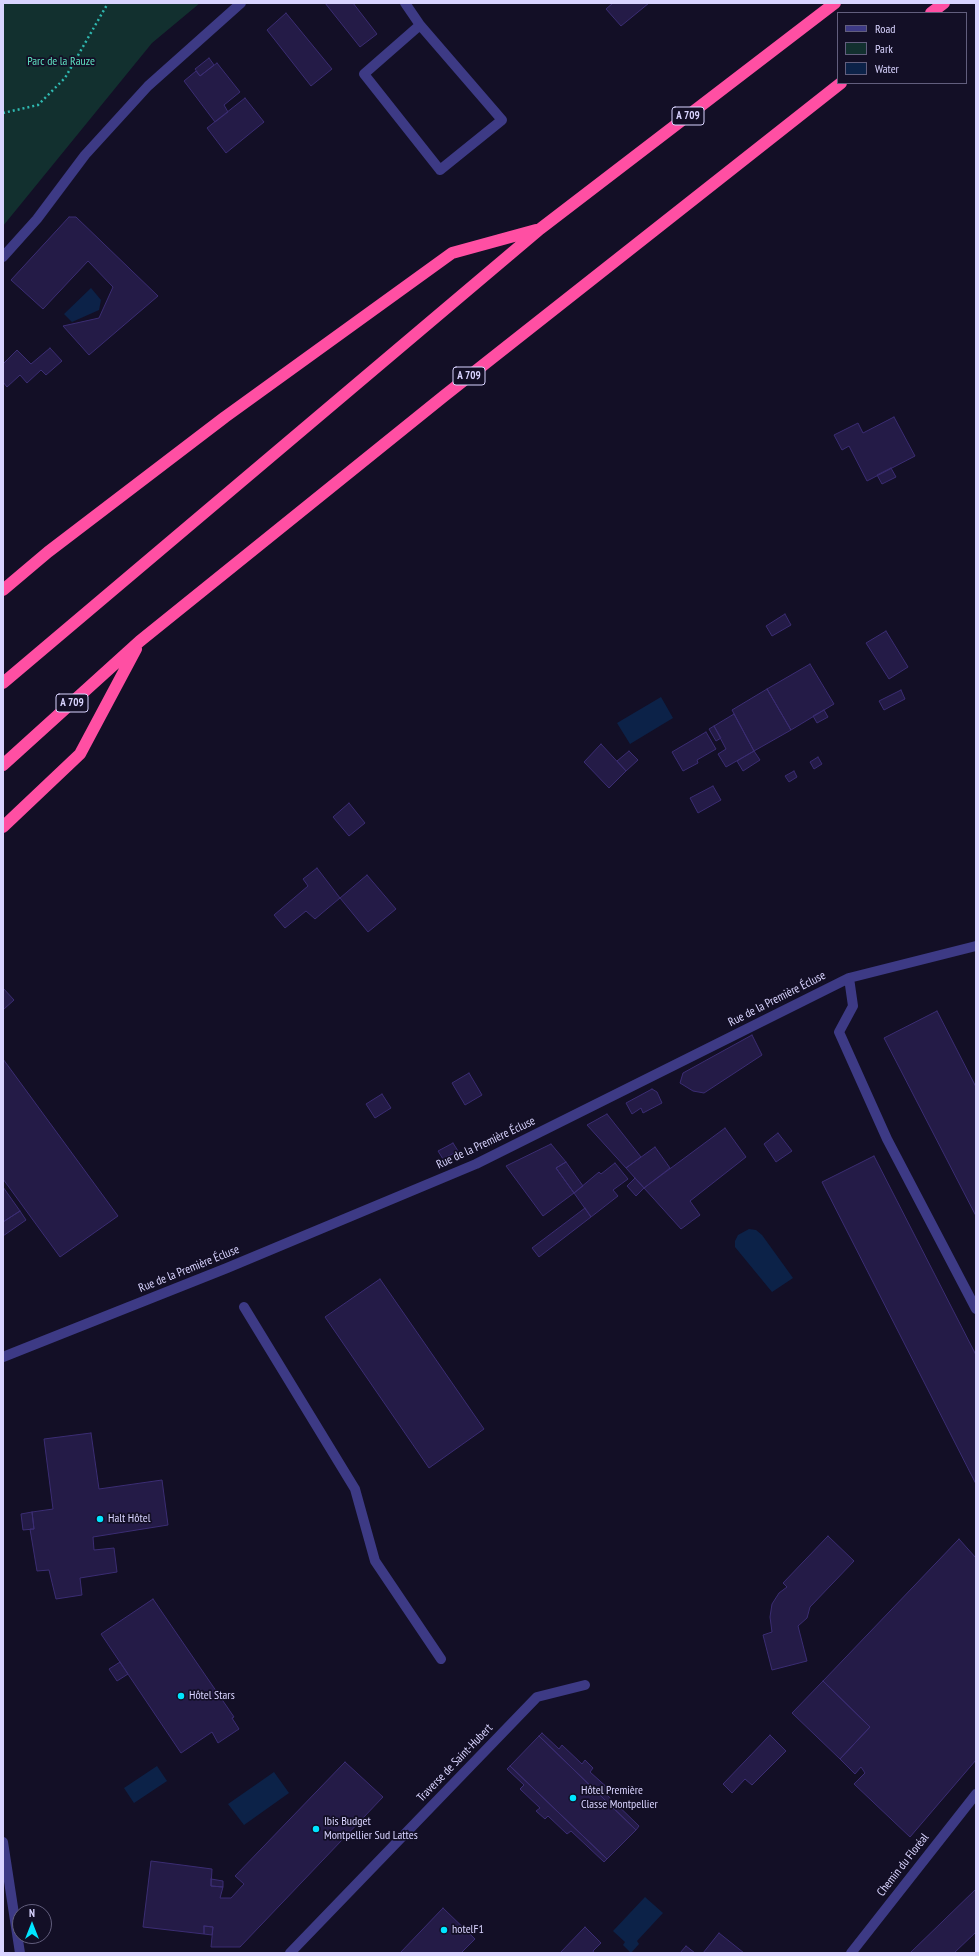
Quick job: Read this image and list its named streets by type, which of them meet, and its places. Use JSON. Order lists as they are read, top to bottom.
{
  "streets": {
    "highway": ["A 709"],
    "street": ["Rue de la Première Écluse", "Traverse de Saint-Hubert", "Chemin du Floréal"]
  },
  "parks": ["Parc de la Rauze"],
  "places": [
    "Halt Hôtel",
    "Hôtel Stars",
    "Hôtel Première Classe Montpellier",
    "Ibis Budget Montpellier Sud Lattes",
    "hotelF1"
  ],
  "legend": ["Road", "Park", "Water"],
  "north": "top"
}
